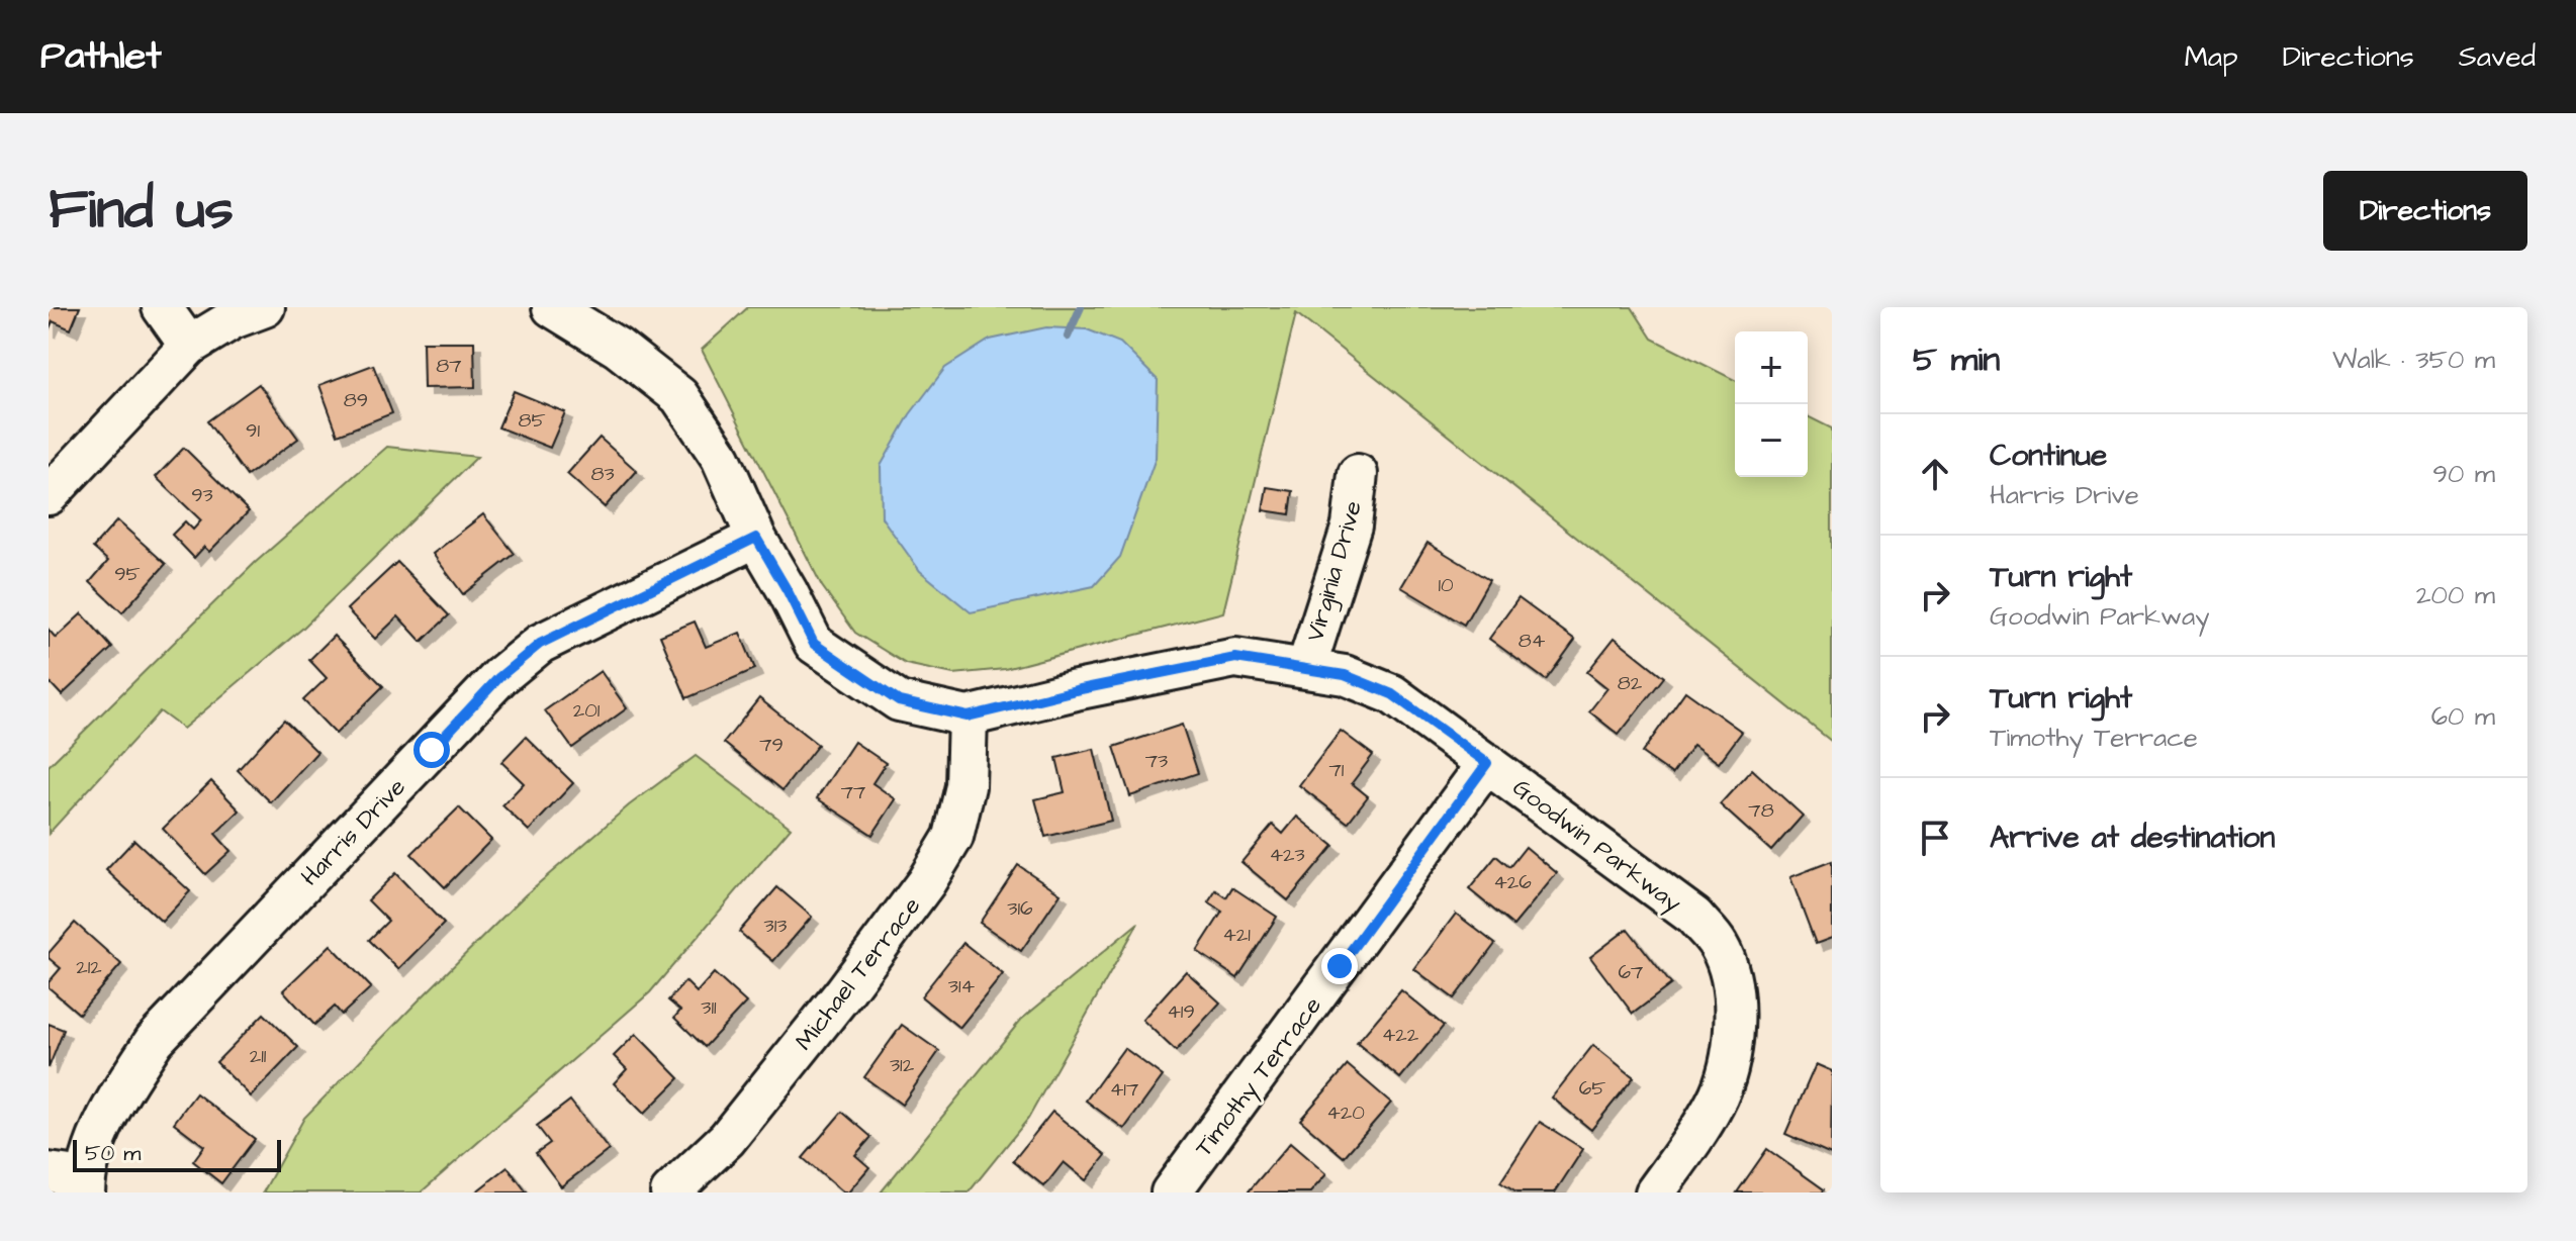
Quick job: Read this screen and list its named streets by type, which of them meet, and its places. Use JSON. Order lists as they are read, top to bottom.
{
  "streets": {
    "street": [
      "Virginia Drive",
      "Harris Drive",
      "Goodwin Parkway",
      "Michael Terrace",
      "Timothy Terrace"
    ]
  },
  "crossings": [
    ["Virginia Drive", "Goodwin Parkway"],
    ["Harris Drive", "Goodwin Parkway"],
    ["Goodwin Parkway", "Michael Terrace"],
    ["Goodwin Parkway", "Timothy Terrace"]
  ],
  "house_numbers": [
    "87",
    "89",
    "85",
    "91",
    "83",
    "93",
    "95",
    "10",
    "84",
    "82",
    "201",
    "79",
    "73",
    "71",
    "77",
    "78",
    "423",
    "426",
    "316",
    "313",
    "421",
    "212",
    "67",
    "314",
    "311",
    "419",
    "422",
    "211",
    "312",
    "65",
    "417",
    "420"
  ],
  "scale_bar": "50 m",
  "page": {
    "header": "Pathlet",
    "nav": ["Map", "Directions", "Saved"],
    "title": "Find us",
    "buttons": "Directions",
    "heading": ["5 min", "Walk · 350 m"],
    "map_buttons": ["+", "−"],
    "list": [
      ["Continue", "Harris Drive", "90 m"],
      ["Turn right", "Goodwin Parkway", "200 m"],
      ["Turn right", "Timothy Terrace", "60 m"],
      "Arrive at destination"
    ],
    "scale": "50 m"
  }
}
